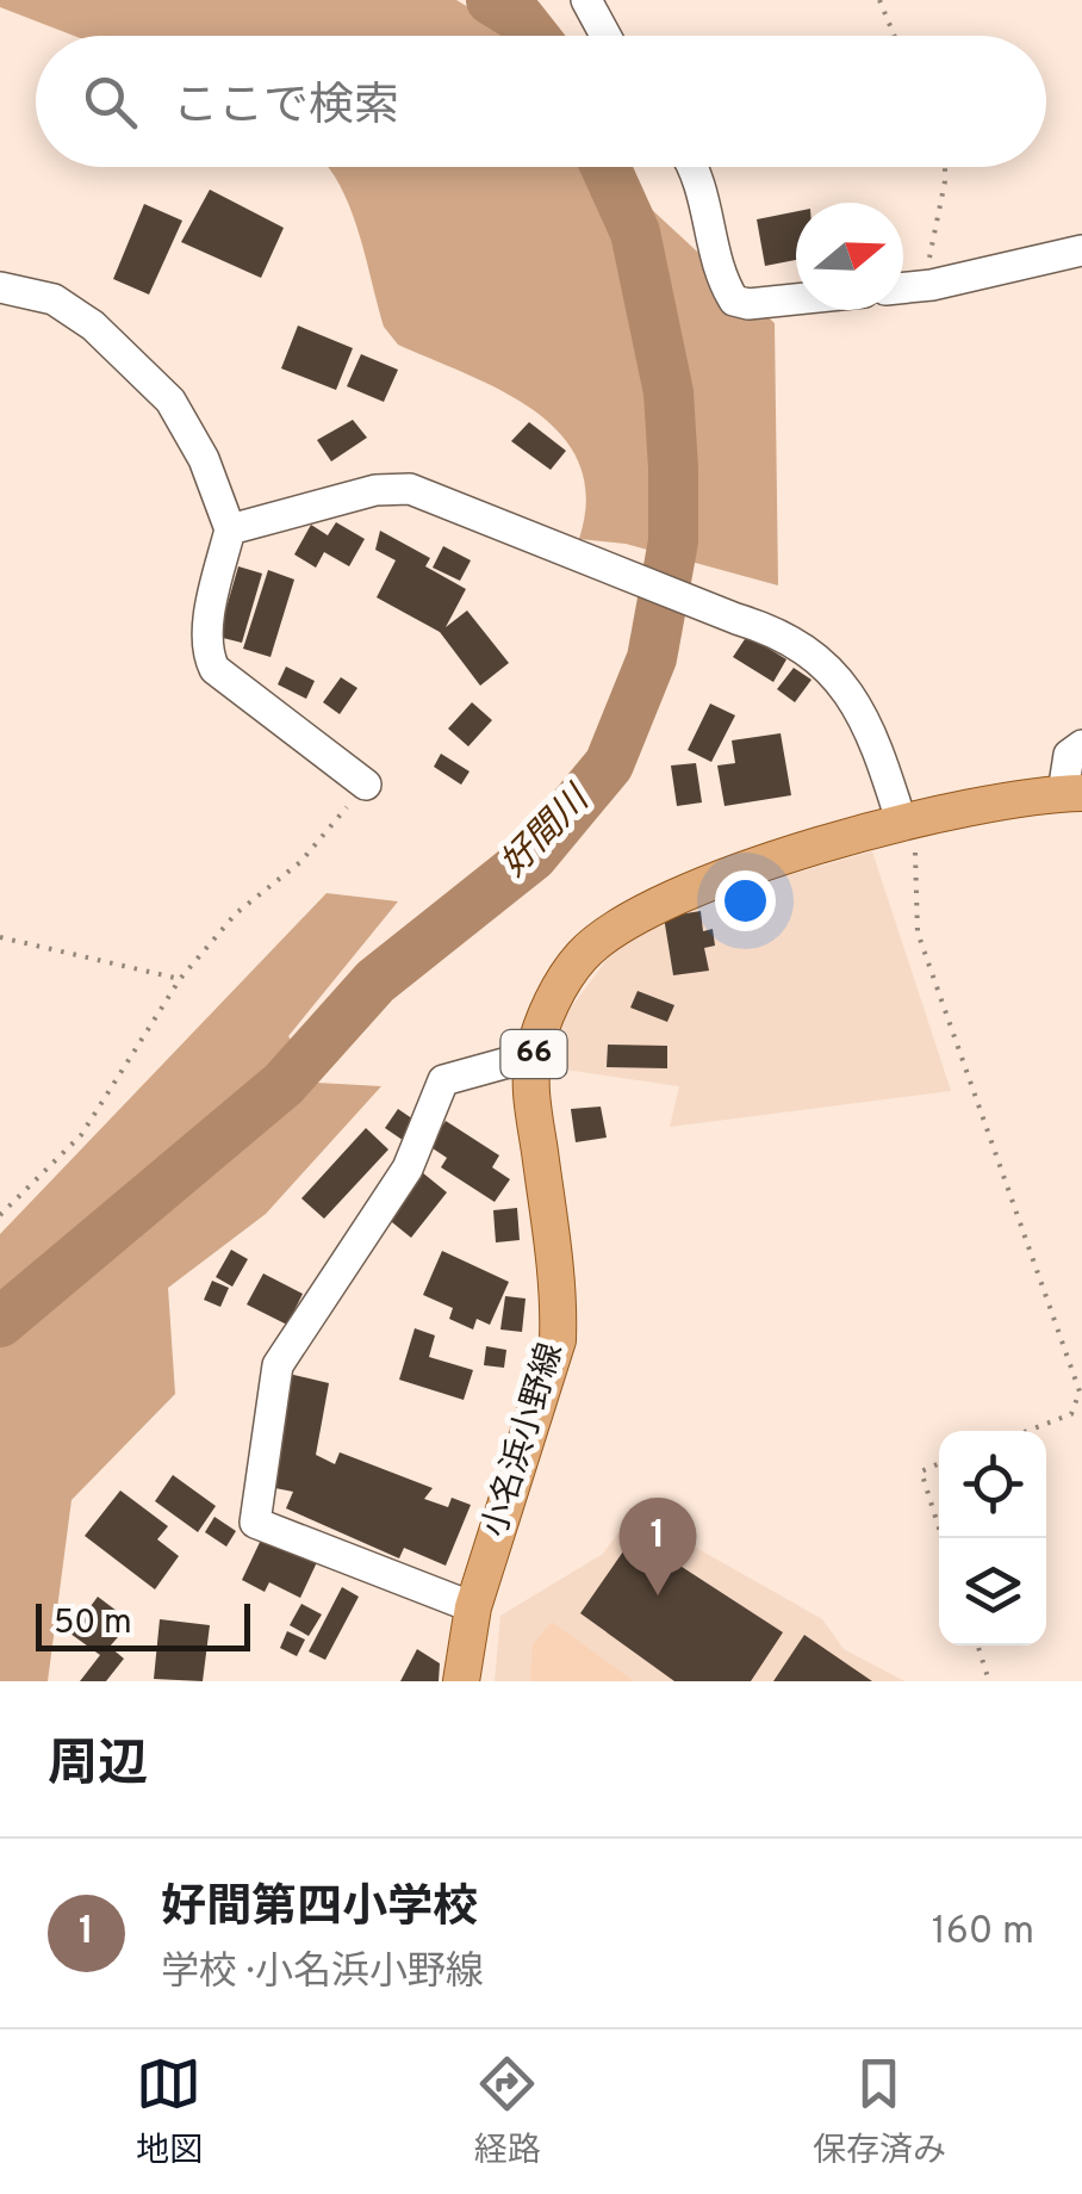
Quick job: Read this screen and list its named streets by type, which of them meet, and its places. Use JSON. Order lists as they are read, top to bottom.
{
  "streets": {
    "main road": ["66", "小名浜小野線"]
  },
  "water": ["好間川"],
  "scale_bar": "50 m",
  "north": "right",
  "page": {
    "search": "ここで検索",
    "pins": "1",
    "scale": "50 m",
    "heading": "周辺",
    "list": [
      {
        "mark": "1",
        "name": "好間第四小学校",
        "note": "学校 · 小名浜小野線",
        "value": "160 m"
      }
    ],
    "nav": ["地図", "経路", "保存済み"]
  }
}
